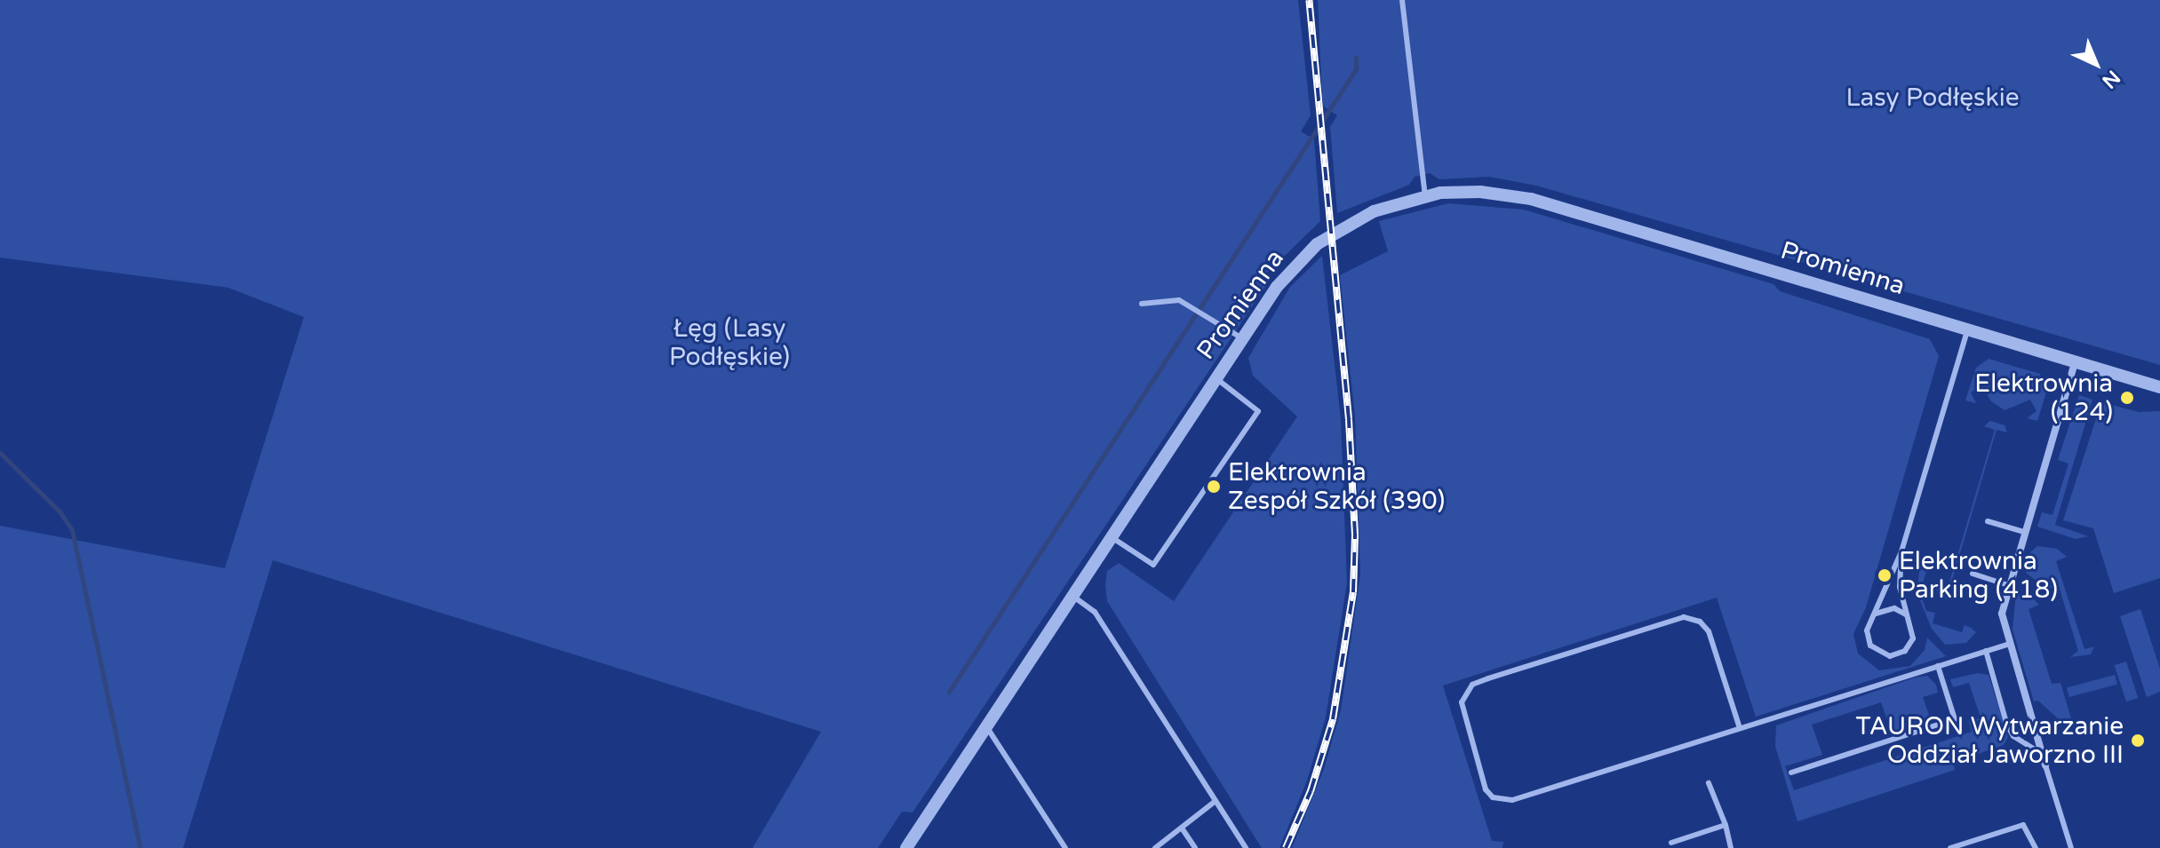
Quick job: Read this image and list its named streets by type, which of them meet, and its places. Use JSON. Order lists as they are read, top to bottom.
{
  "streets": {
    "street": ["Promienna"]
  },
  "parks": ["Lasy Podłęskie", "Łęg (Lasy Podłęskie)"],
  "places": [
    "Elektrownia (124)",
    "Elektrownia Zespół Szkół (390)",
    "Elektrownia Parking (418)",
    "TAURON Wytwarzanie Oddział Jaworzno III"
  ],
  "north": "bottom right"
}
